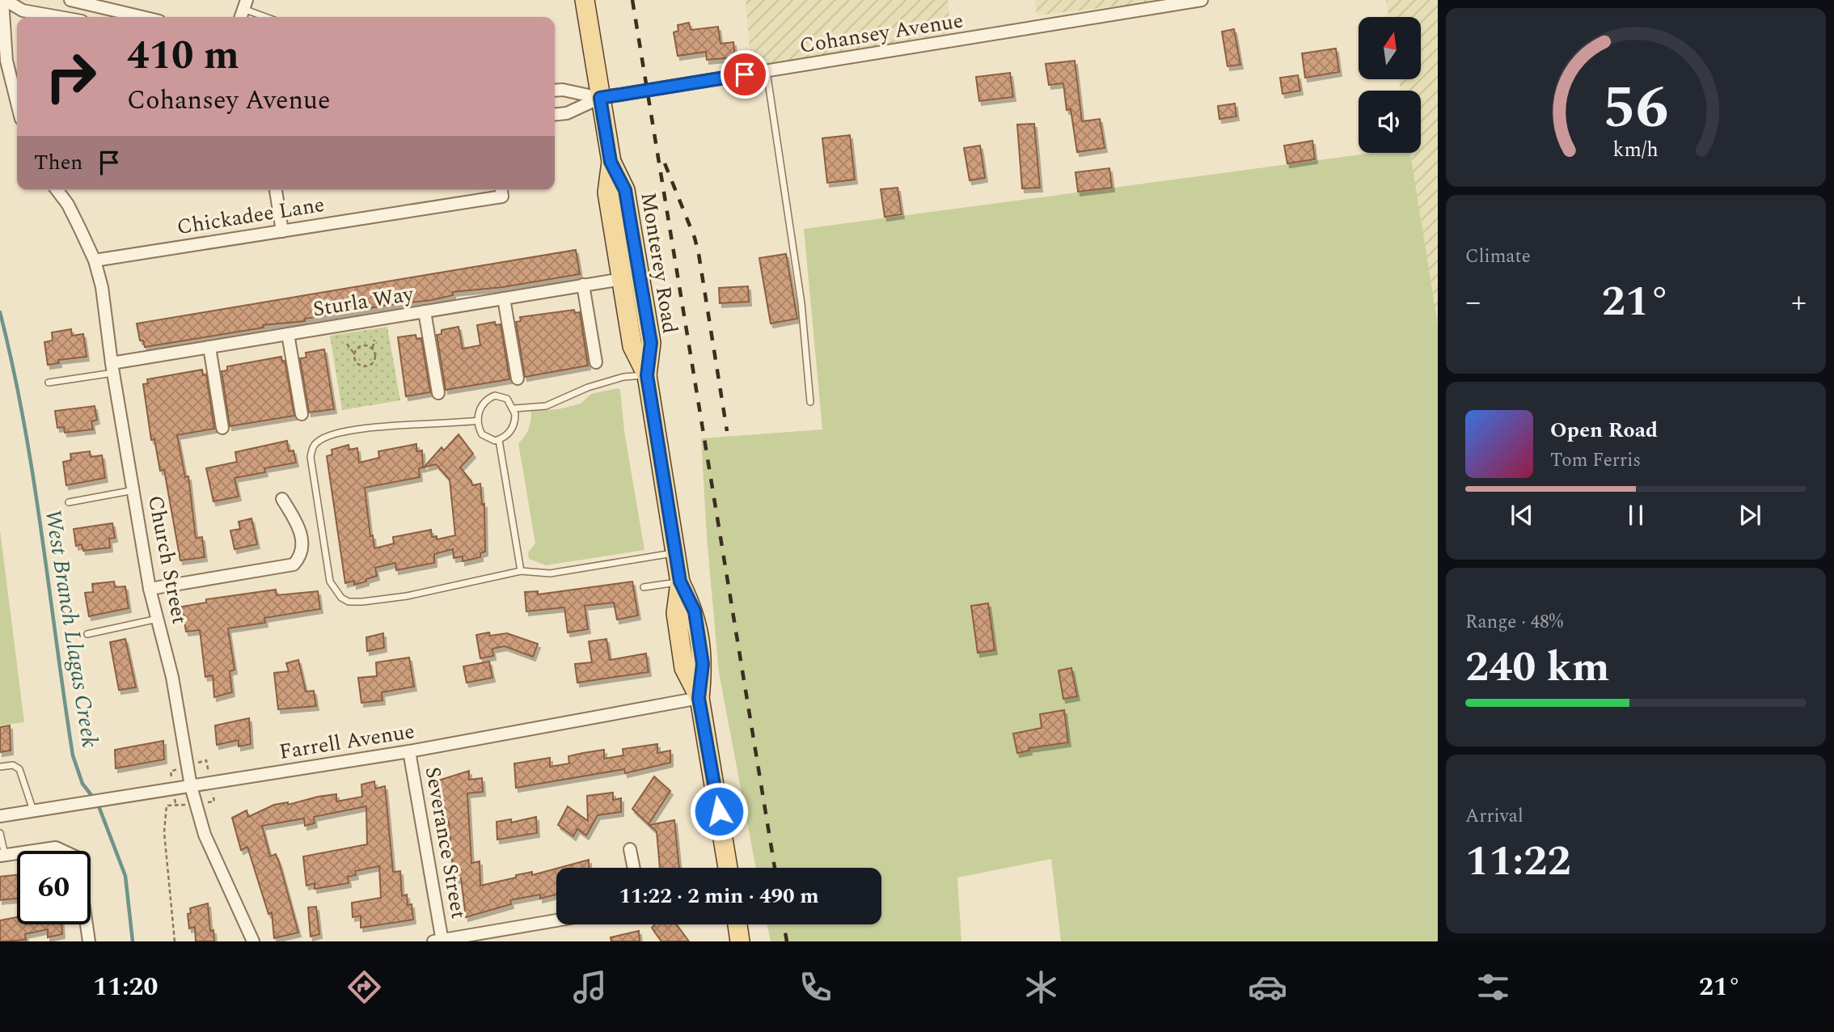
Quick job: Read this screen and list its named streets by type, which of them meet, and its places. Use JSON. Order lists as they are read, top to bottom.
{
  "streets": {
    "main road": ["Monterey Road"],
    "street": [
      "Cohansey Avenue",
      "Chickadee Lane",
      "Sturla Way",
      "Church Street",
      "Farrell Avenue",
      "Severance Street"
    ]
  },
  "crossings": [
    ["Cohansey Avenue", "Monterey Road"],
    ["Chickadee Lane", "Church Street"],
    ["Monterey Road", "Sturla Way"],
    ["Monterey Road", "Farrell Avenue"],
    ["Sturla Way", "Church Street"],
    ["Church Street", "Farrell Avenue"],
    ["Farrell Avenue", "Severance Street"]
  ],
  "water": ["West Branch Llagas Creek"],
  "north": "top",
  "page": {
    "turn": ["410 m", "Cohansey Avenue"],
    "then": "Then",
    "tile": [
      "Climate",
      ["Range · 48%", "240 km"],
      ["Arrival", "11:22"]
    ],
    "heat": ["−", "21°", "+"],
    "song": ["Open Road", "Tom Ferris"],
    "limit": "60",
    "trip": "11:22 · 2 min · 490 m",
    "tabs": ["11:20", "21°"],
    "gauge": ["56", "km/h"]
  }
}
